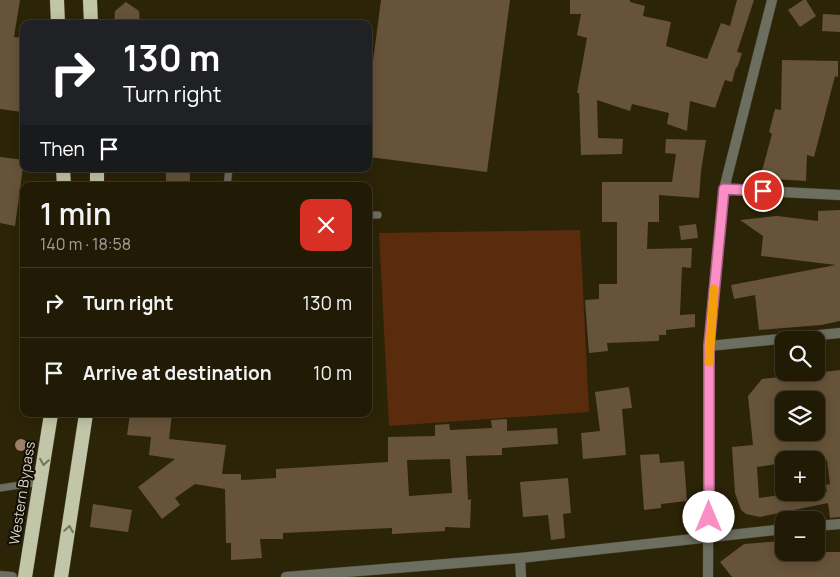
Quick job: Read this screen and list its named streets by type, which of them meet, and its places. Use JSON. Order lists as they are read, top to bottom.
{
  "streets": {
    "highway": ["Western Bypass"]
  },
  "page": {
    "turn": ["130 m", "Turn right"],
    "then": "Then",
    "heading": ["1 min", "140 m · 18:58"],
    "list": [
      {
        "name": "Turn right",
        "value": "130 m"
      },
      {
        "name": "Arrive at destination",
        "value": "10 m"
      }
    ],
    "map_buttons": ["+", "−"]
  }
}
